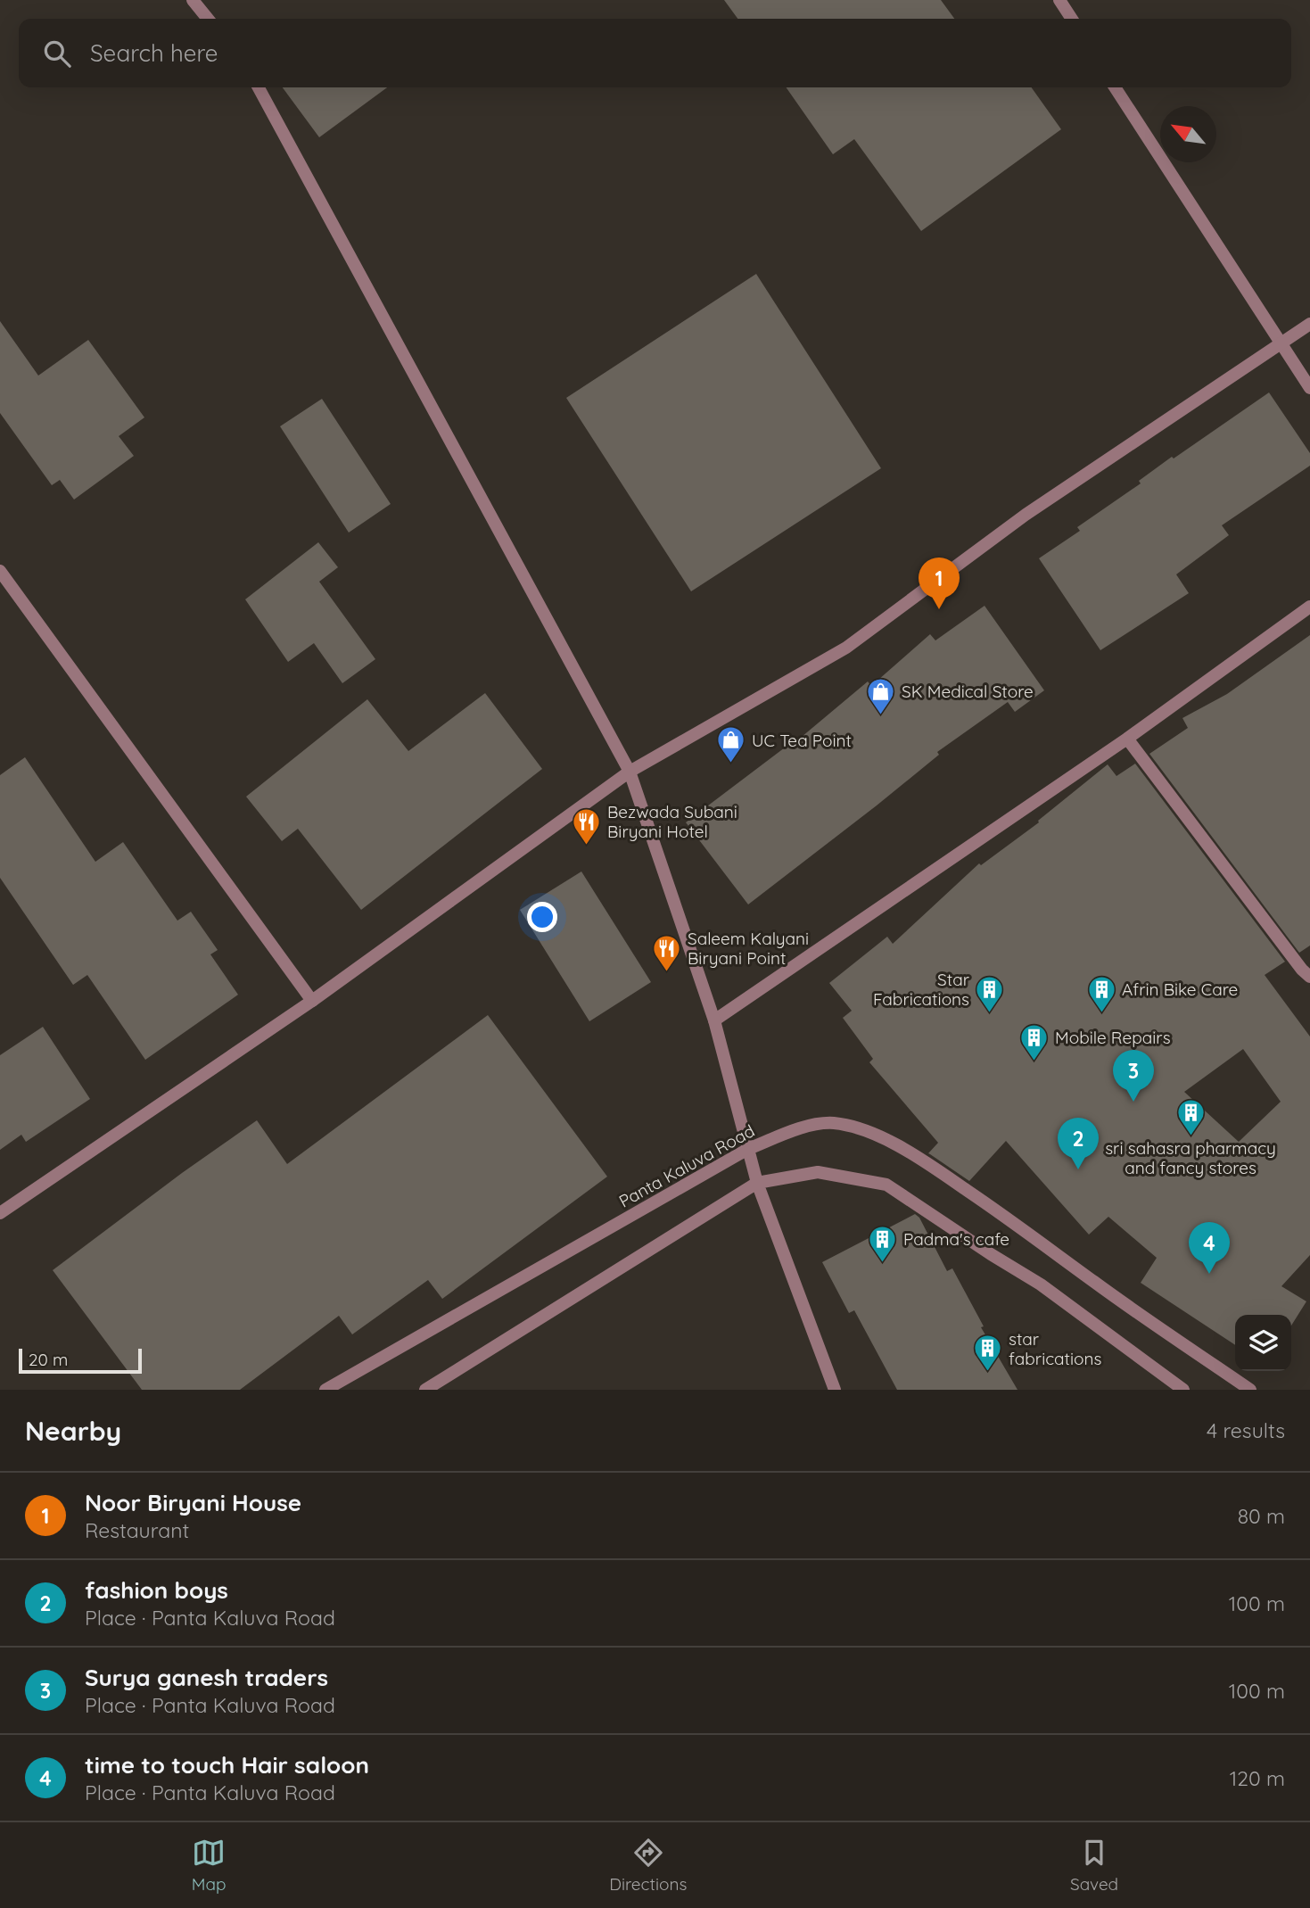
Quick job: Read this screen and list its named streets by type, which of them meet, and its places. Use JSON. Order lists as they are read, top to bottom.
{
  "streets": {
    "street": ["Panta Kaluva Road"]
  },
  "places": {
    "shop": ["SK Medical Store", "UC Tea Point"],
    "restaurant": ["Bezwada Subani Biryani Hotel", "Saleem Kalyani Biryani Point"],
    "building": [
      "Star Fabrications",
      "Afrin Bike Care",
      "Mobile Repairs",
      "sri sahasra pharmacy and fancy stores",
      "Padma's cafe",
      "star fabrications"
    ]
  },
  "scale_bar": "20 m",
  "north": "top left",
  "page": {
    "search": "Search here",
    "pins": [
      "1",
      "3",
      "2",
      "4"
    ],
    "scale": "20 m",
    "heading": ["Nearby", "4 results"],
    "list": [
      {
        "mark": "1",
        "name": "Noor Biryani House",
        "note": "Restaurant",
        "value": "80 m"
      },
      {
        "mark": "2",
        "name": "fashion boys",
        "note": "Place · Panta Kaluva Road",
        "value": "100 m"
      },
      {
        "mark": "3",
        "name": "Surya ganesh traders",
        "note": "Place · Panta Kaluva Road",
        "value": "100 m"
      },
      {
        "mark": "4",
        "name": "time to touch Hair saloon",
        "note": "Place · Panta Kaluva Road",
        "value": "120 m"
      }
    ],
    "nav": ["Map", "Directions", "Saved"]
  }
}
